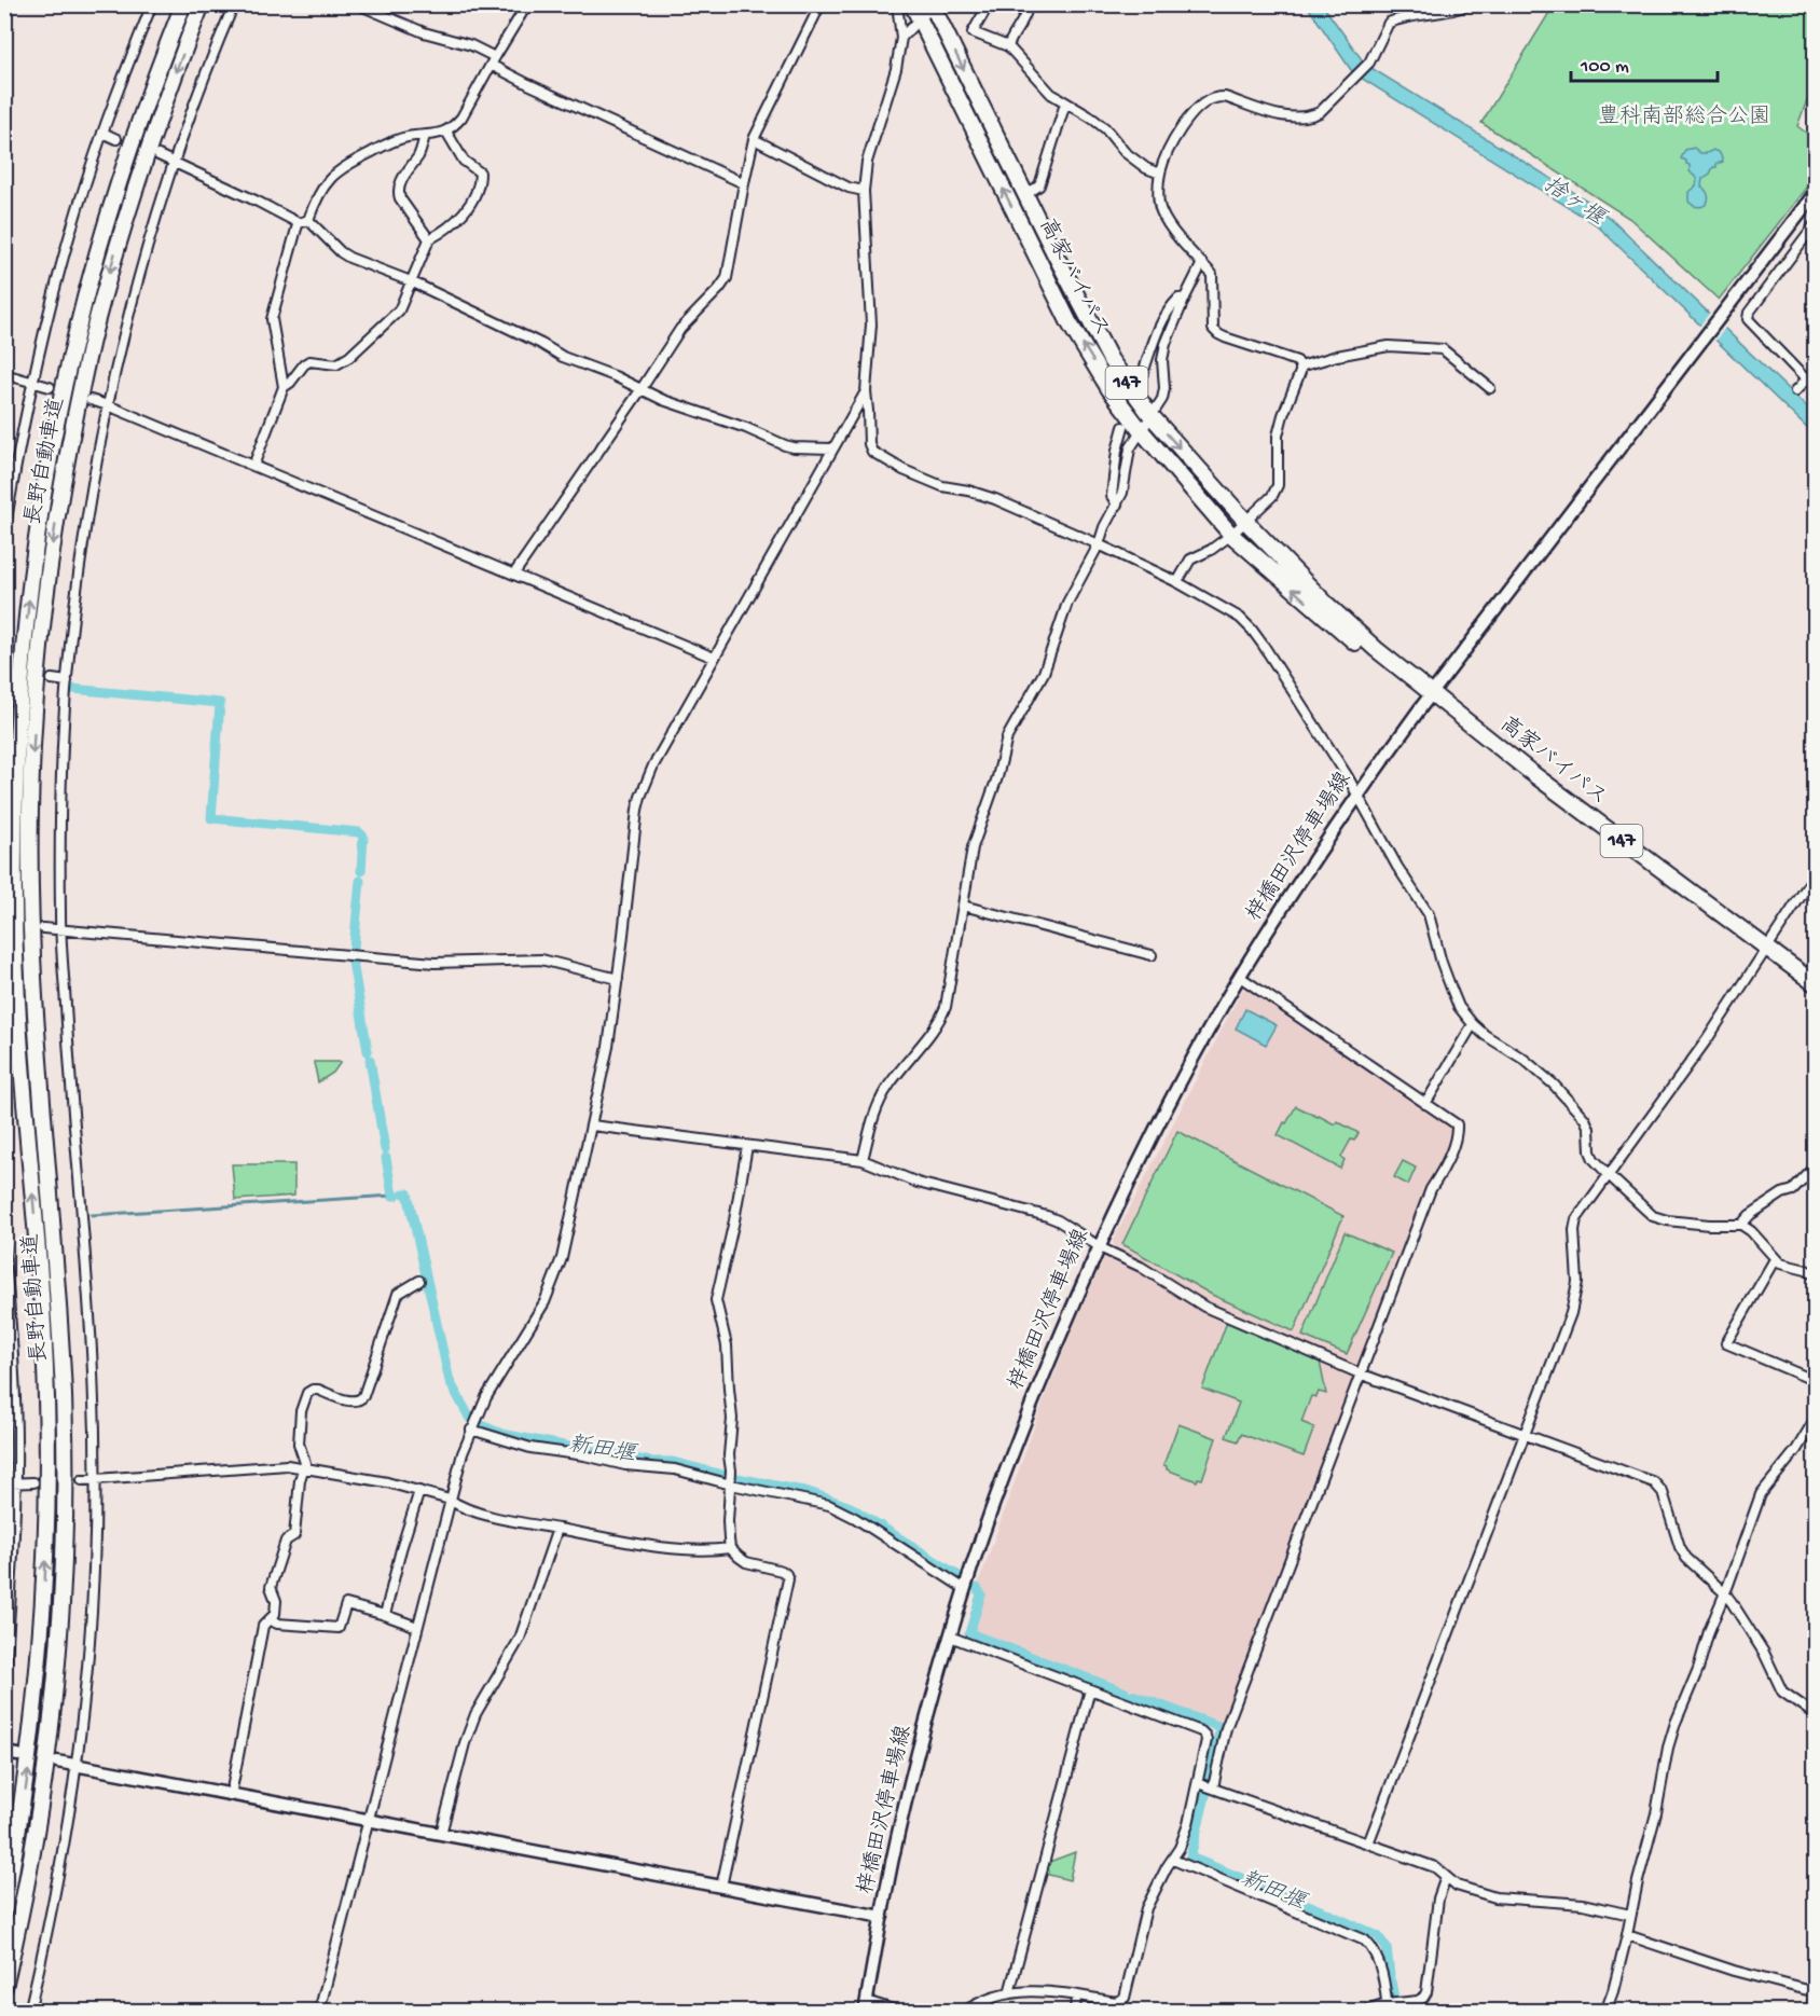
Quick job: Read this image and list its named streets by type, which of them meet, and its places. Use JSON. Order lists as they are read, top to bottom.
{
  "streets": {
    "highway": ["高家バイパス", "147", "長野自動車道"],
    "street": ["梓橋田沢停車場線"]
  },
  "crossings": [
    ["高家バイパス", "梓橋田沢停車場線"]
  ],
  "water": ["捨ヶ堰", "新田堰"],
  "parks": ["豊科南部総合公園"],
  "scale_bar": "100 m"
}
